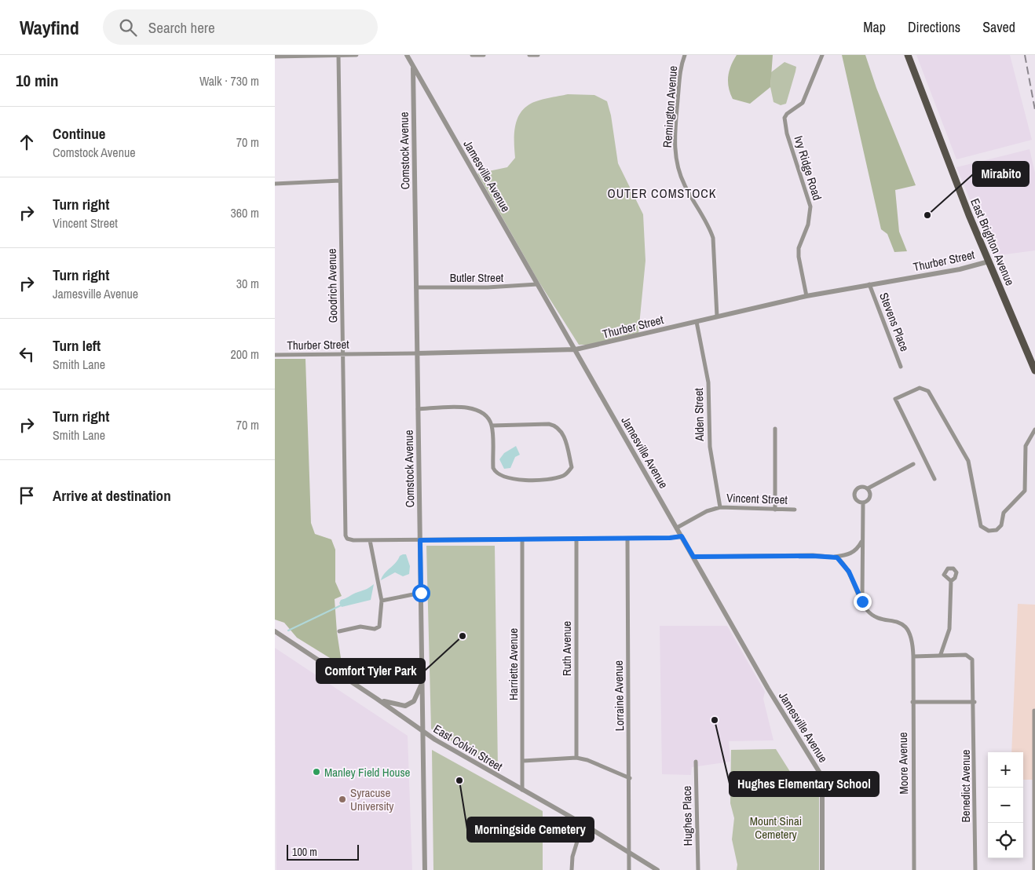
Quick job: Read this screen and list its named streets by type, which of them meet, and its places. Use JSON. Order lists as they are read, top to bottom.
{
  "streets": {
    "main road": ["East Brighton Avenue"],
    "street": [
      "Remington Avenue",
      "Comstock Avenue",
      "Ivy Ridge Road",
      "Jamesville Avenue",
      "Thurber Street",
      "Butler Street",
      "Goodrich Avenue",
      "Stevens Place",
      "Alden Street",
      "Vincent Street",
      "Ruth Avenue",
      "Harriette Avenue",
      "Lorraine Avenue",
      "East Colvin Street",
      "Moore Avenue",
      "Benedict Avenue",
      "Hughes Place"
    ]
  },
  "crossings": [
    ["Remington Avenue", "Thurber Street"],
    ["Comstock Avenue", "Jamesville Avenue"],
    ["Comstock Avenue", "Thurber Street"],
    ["Comstock Avenue", "Butler Street"],
    ["Comstock Avenue", "East Colvin Street"],
    ["Ivy Ridge Road", "Thurber Street"],
    ["Jamesville Avenue", "Thurber Street"],
    ["Jamesville Avenue", "Butler Street"],
    ["Jamesville Avenue", "Vincent Street"],
    ["East Brighton Avenue", "Thurber Street"],
    ["Thurber Street", "Goodrich Avenue"],
    ["Thurber Street", "Stevens Place"],
    ["Thurber Street", "Alden Street"],
    ["Alden Street", "Vincent Street"],
    ["Harriette Avenue", "East Colvin Street"],
    ["Lorraine Avenue", "East Colvin Street"]
  ],
  "districts": ["OUTER COMSTOCK"],
  "parks": ["Mount Sinai Cemetery"],
  "places": [
    "Mirabito",
    "Comfort Tyler Park",
    "Hughes Elementary School",
    "Manley Field House",
    "Morningside Cemetery",
    "Syracuse University"
  ],
  "scale_bar": "100 m",
  "page": {
    "header": "Wayfind",
    "search": "Search here",
    "nav": ["Map", "Directions", "Saved"],
    "heading": ["10 min", "Walk · 730 m"],
    "list": [
      ["Continue", "Comstock Avenue", "70 m"],
      ["Turn right", "Vincent Street", "360 m"],
      ["Turn right", "Jamesville Avenue", "30 m"],
      ["Turn left", "Smith Lane", "200 m"],
      ["Turn right", "Smith Lane", "70 m"],
      "Arrive at destination"
    ],
    "map_buttons": ["+", "−"],
    "scale": "100 m"
  }
}
